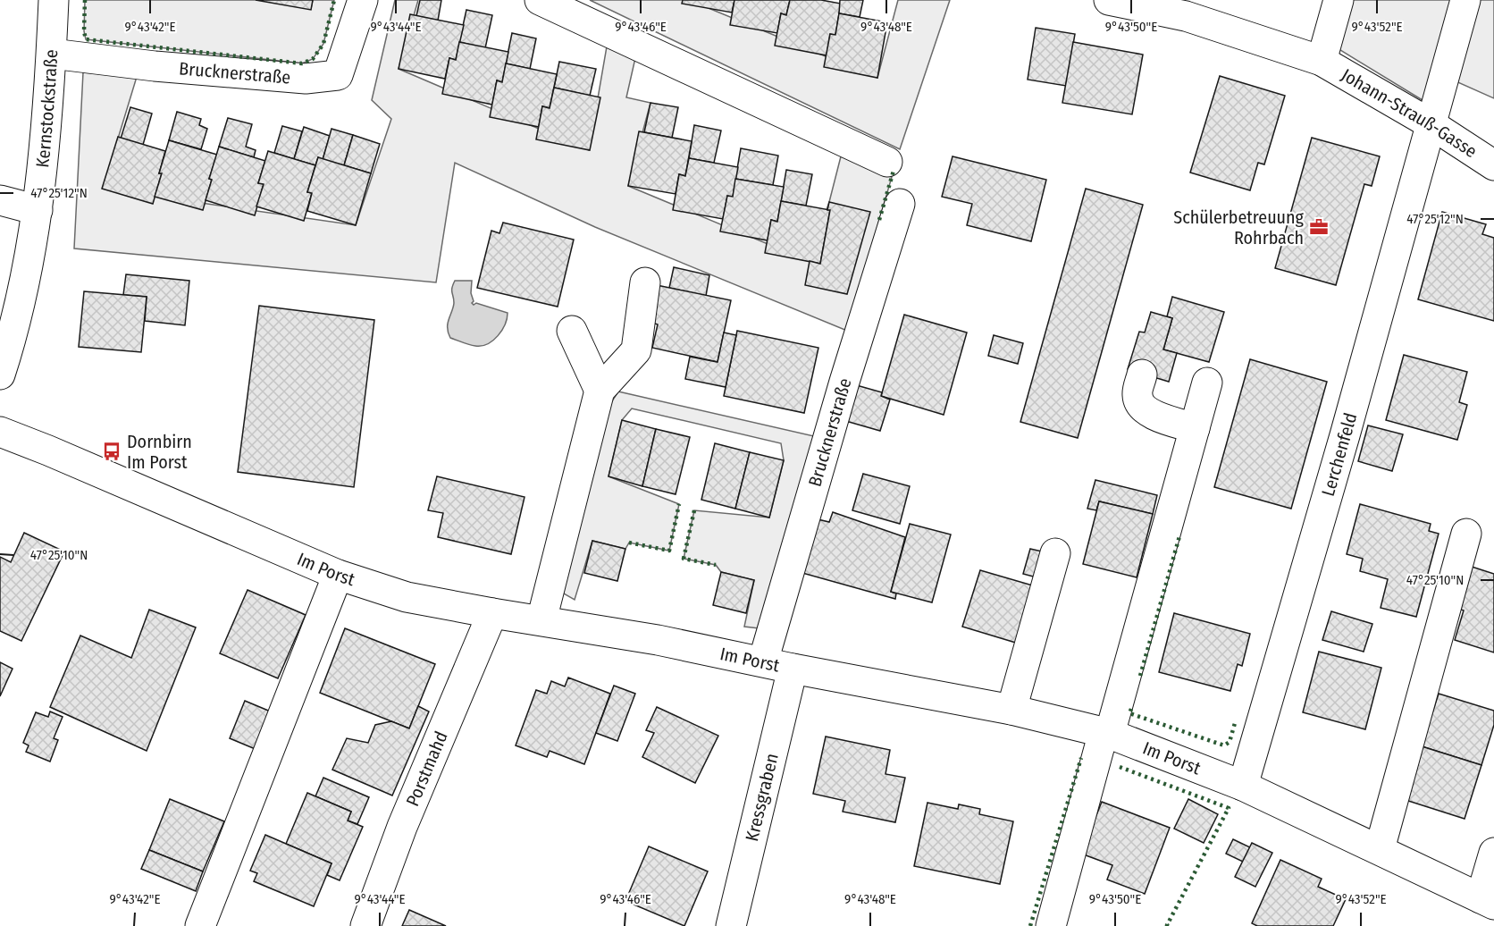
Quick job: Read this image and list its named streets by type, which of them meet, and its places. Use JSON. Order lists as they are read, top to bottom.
{
  "streets": {
    "street": [
      "Brucknerstraße",
      "Kernstockstraße",
      "Johann-Strauß-Gasse",
      "Lerchenfeld",
      "Im Porst",
      "Porstmahd",
      "Kressgraben"
    ]
  },
  "crossings": [
    ["Brucknerstraße", "Kernstockstraße"],
    ["Brucknerstraße", "Im Porst"],
    ["Johann-Strauß-Gasse", "Lerchenfeld"],
    ["Lerchenfeld", "Im Porst"],
    ["Im Porst", "Porstmahd"],
    ["Im Porst", "Kressgraben"]
  ],
  "places": {
    "office": ["Schülerbetreuung Rohrbach"],
    "bus stop": ["Dornbirn Im Porst"]
  },
  "coordinates": [
    "9°43'42\"E",
    "9°43'44\"E",
    "9°43'46\"E",
    "9°43'48\"E",
    "9°43'50\"E",
    "9°43'52\"E",
    "47°25'12\"N",
    "47°25'10\"N"
  ]
}
